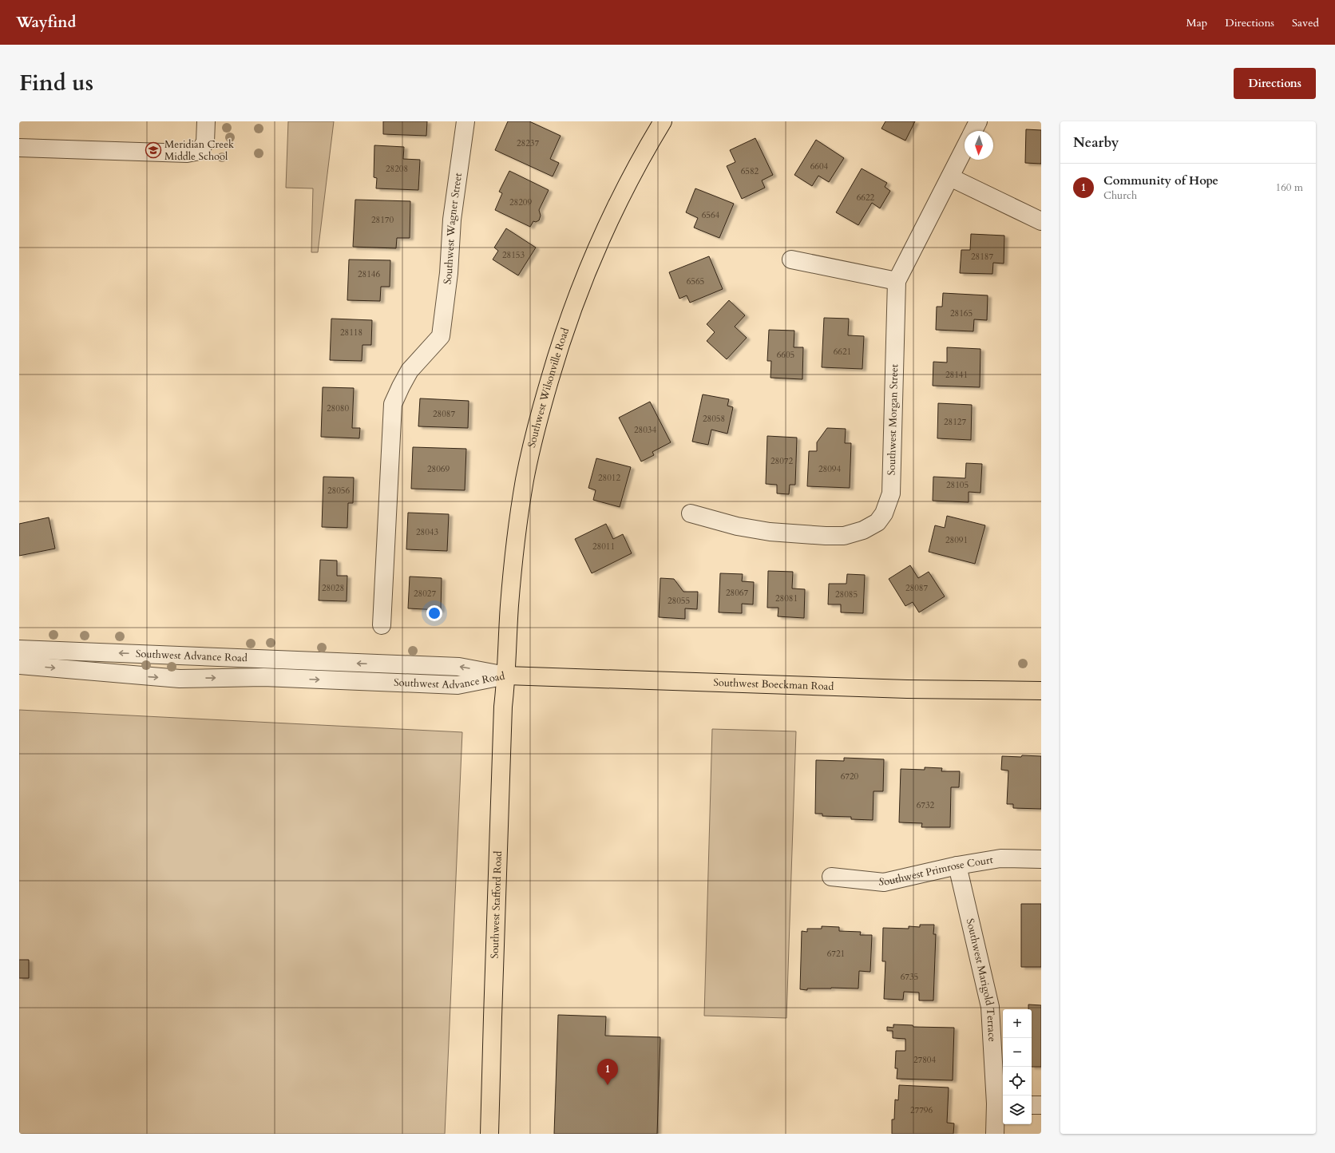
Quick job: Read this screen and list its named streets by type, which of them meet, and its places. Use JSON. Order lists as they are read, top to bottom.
{
  "streets": {
    "main road": ["Southwest Wilsonville Road", "Southwest Boeckman Road", "Southwest Stafford Road"],
    "street": [
      "Southwest Wagner Street",
      "Southwest Morgan Street",
      "Southwest Advance Road",
      "Southwest Primrose Court",
      "Southwest Marigold Terrace"
    ]
  },
  "crossings": [
    ["Southwest Wilsonville Road", "Southwest Advance Road"],
    ["Southwest Wilsonville Road", "Southwest Boeckman Road"],
    ["Southwest Wilsonville Road", "Southwest Stafford Road"],
    ["Southwest Advance Road", "Southwest Boeckman Road"],
    ["Southwest Advance Road", "Southwest Stafford Road"],
    ["Southwest Boeckman Road", "Southwest Stafford Road"],
    ["Southwest Primrose Court", "Southwest Marigold Terrace"]
  ],
  "places": {
    "school or university": ["Meridian Creek Middle School"]
  },
  "house_numbers": [
    "28237",
    "6604",
    "28208",
    "6582",
    "6622",
    "28209",
    "6564",
    "28170",
    "28153",
    "28187",
    "28146",
    "6565",
    "28165",
    "28118",
    "6621",
    "6605",
    "28141",
    "28080",
    "28087",
    "28058",
    "28127",
    "28034",
    "28072",
    "28069",
    "28094",
    "28012",
    "28105",
    "28056",
    "28043",
    "28091",
    "28011",
    "28028",
    "28087",
    "28067",
    "28027",
    "28085",
    "28081",
    "28055",
    "6720",
    "6732",
    "6721",
    "6735",
    "27804",
    "27796"
  ],
  "north": "bottom",
  "page": {
    "header": "Wayfind",
    "nav": ["Map", "Directions", "Saved"],
    "title": "Find us",
    "buttons": "Directions",
    "heading": "Nearby",
    "list": [
      {
        "mark": "1",
        "name": "Community of Hope",
        "note": "Church",
        "value": "160 m"
      }
    ],
    "map_buttons": ["+", "−"],
    "pins": "1"
  }
}
